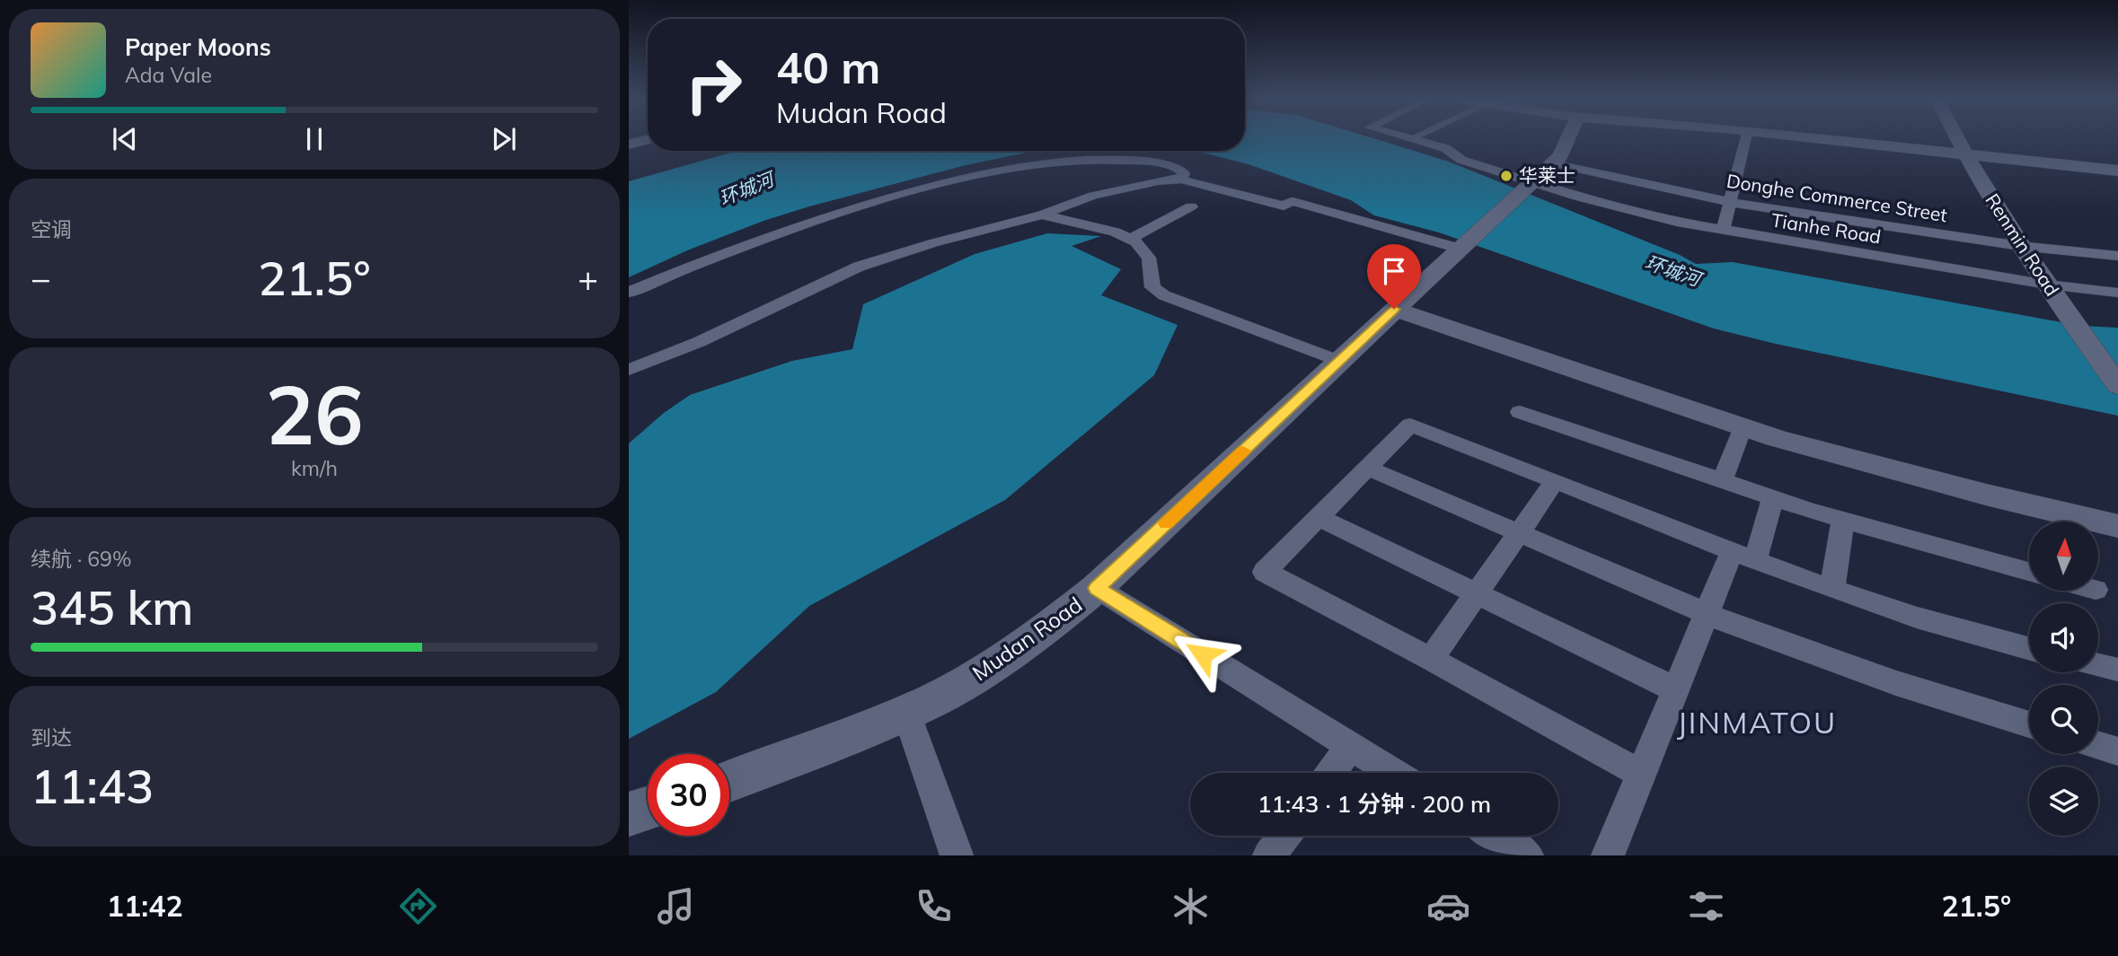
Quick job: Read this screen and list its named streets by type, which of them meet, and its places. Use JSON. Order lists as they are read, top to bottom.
{
  "streets": {
    "street": [
      "Donghe Commerce Street",
      "Tianhe Road",
      "Renmin Road",
      "Mudan Road"
    ]
  },
  "crossings": [
    ["Donghe Commerce Street", "Renmin Road"],
    ["Donghe Commerce Street", "Mudan Road"],
    ["Tianhe Road", "Renmin Road"],
    ["Tianhe Road", "Mudan Road"]
  ],
  "districts": ["JINMATOU"],
  "water": ["环城河"],
  "places": ["华莱士"],
  "north": "top",
  "page": {
    "turn": ["40 m", "Mudan Road"],
    "song": ["Paper Moons", "Ada Vale"],
    "tile": [
      "空调",
      ["26", "km/h"],
      ["续航 · 69%", "345 km"],
      ["到达", "11:43"]
    ],
    "heat": ["−", "21.5°", "+"],
    "limit": "30",
    "trip": "11:43 · 1 分钟 · 200 m",
    "tabs": ["11:42", "21.5°"]
  }
}
